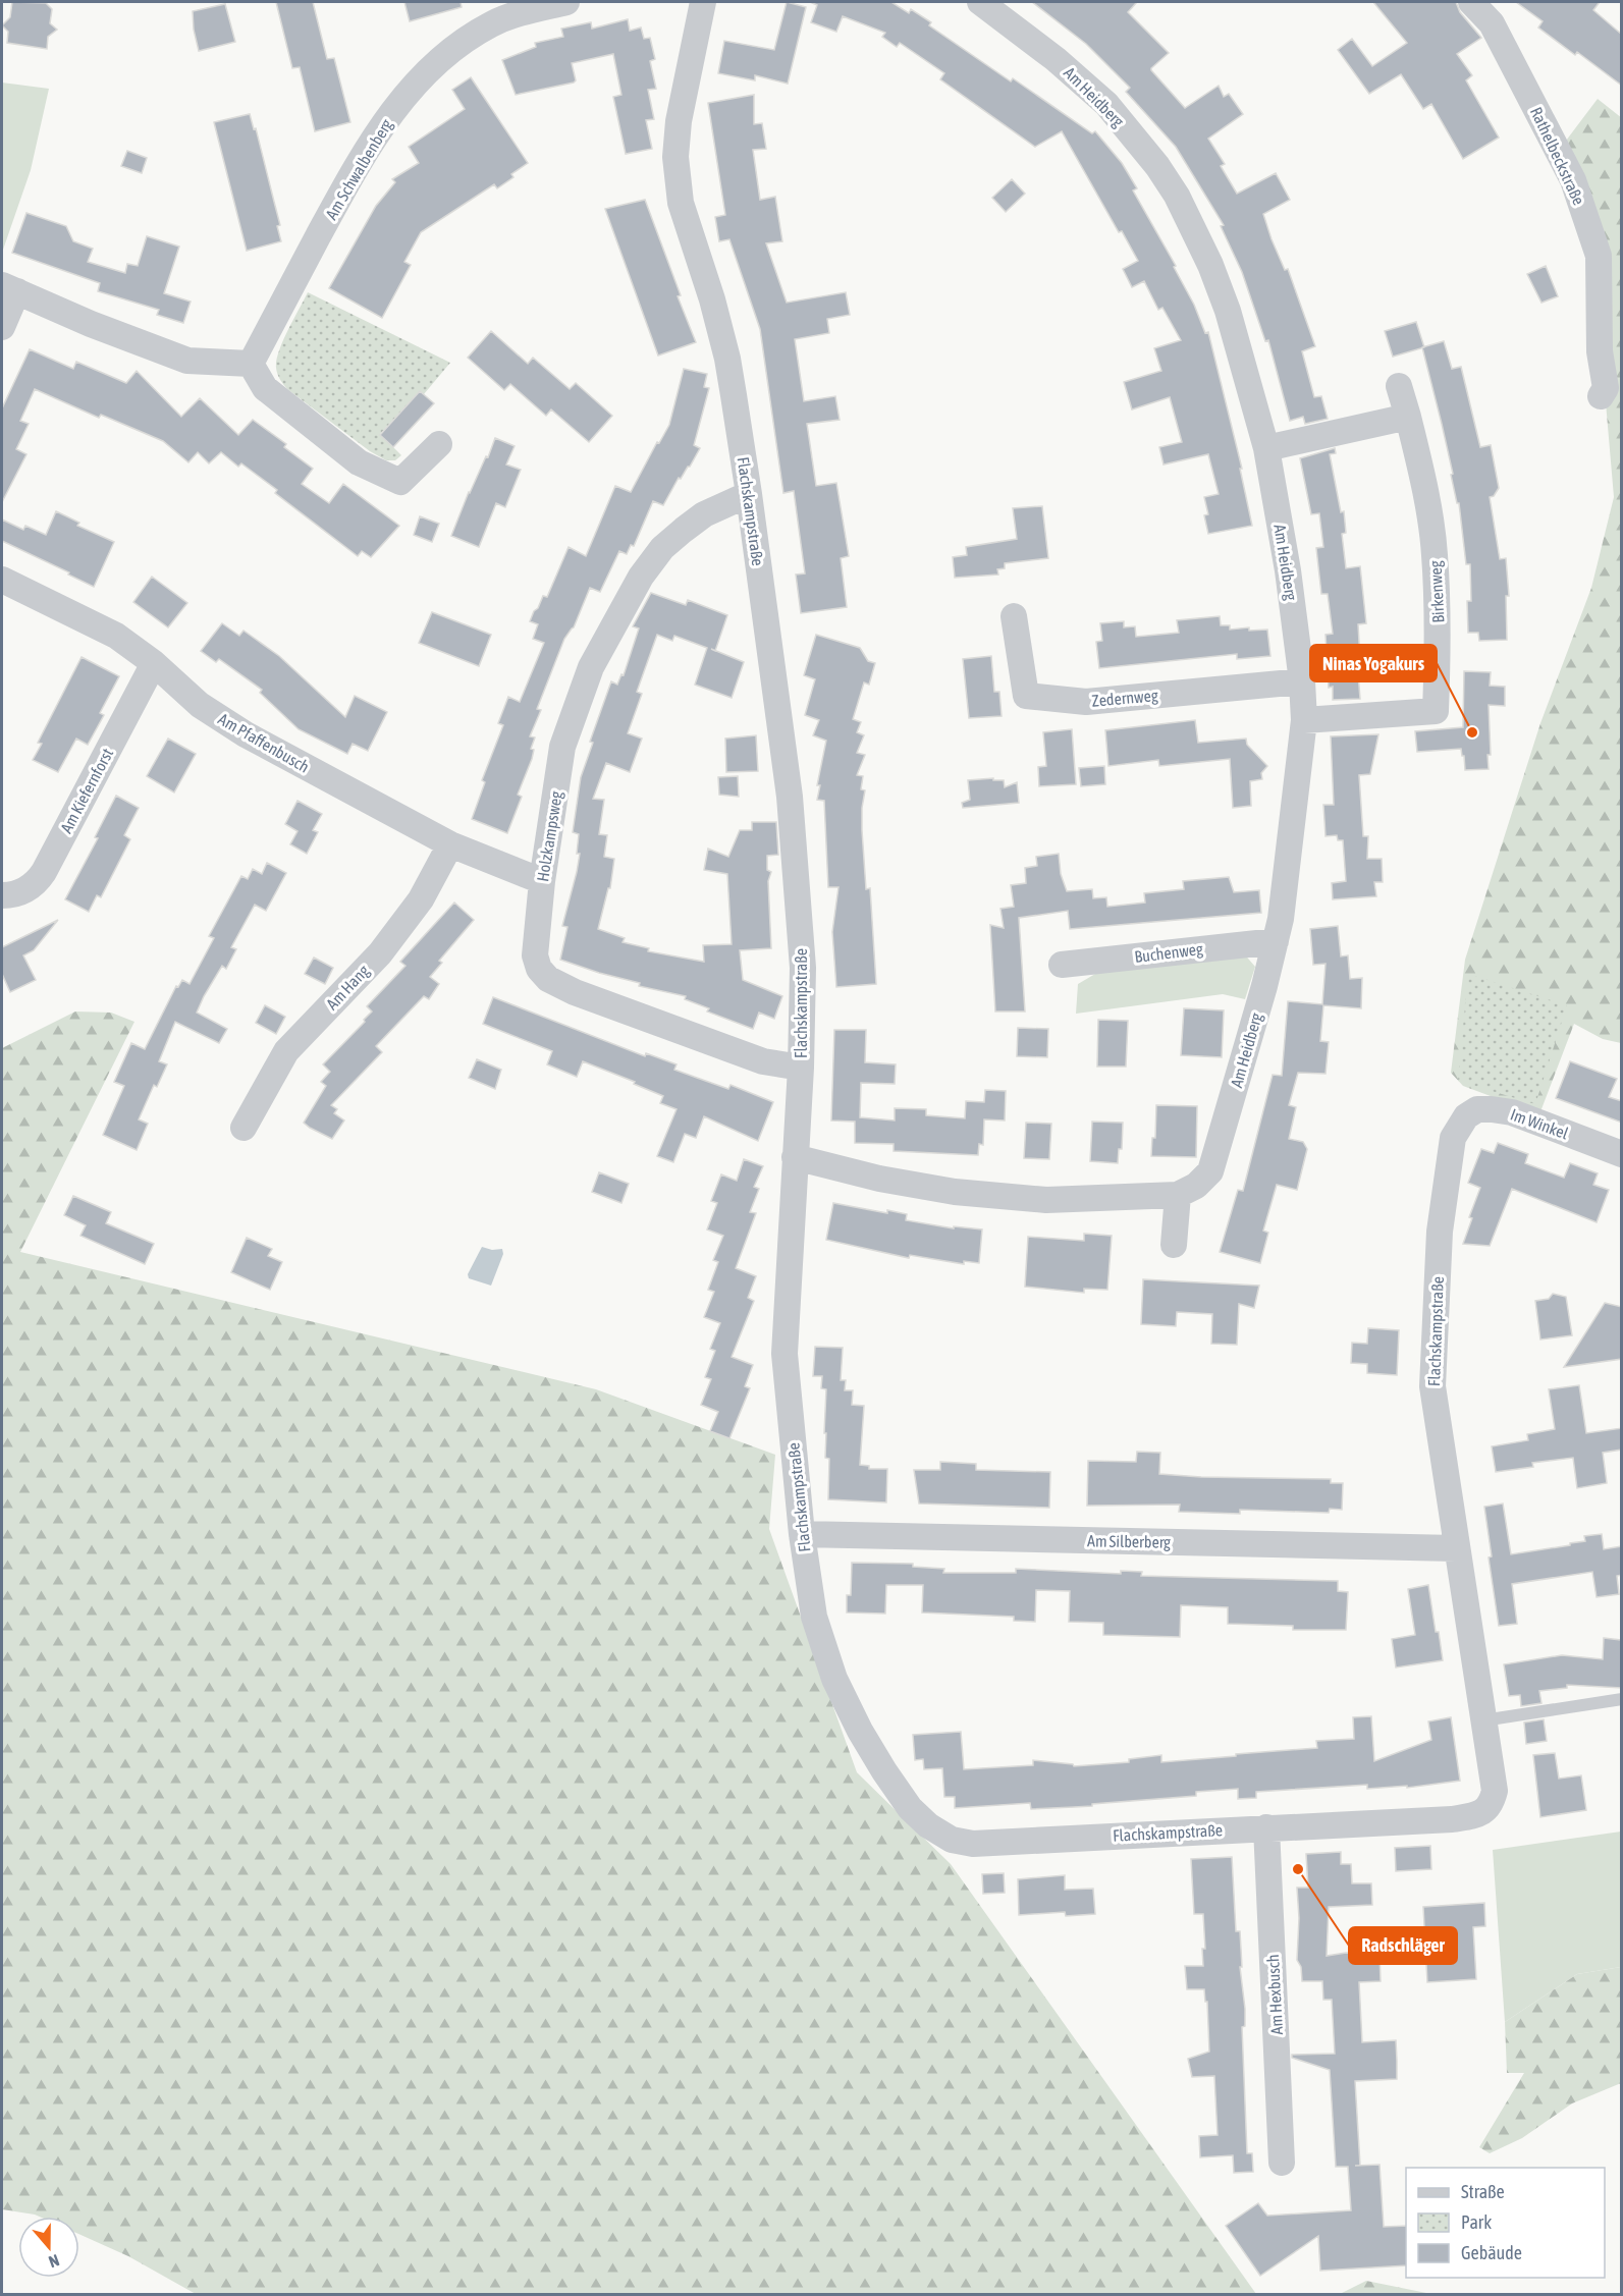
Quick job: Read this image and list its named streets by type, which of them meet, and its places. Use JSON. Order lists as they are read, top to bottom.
{
  "streets": {
    "street": [
      "Am Heidberg",
      "Rathelbeckstraße",
      "Am Schwalbenberg",
      "Flachskampstraße",
      "Birkenweg",
      "Zedernweg",
      "Am Pfaffenbusch",
      "Am Kiefernforst",
      "Holzkampsweg",
      "Buchenweg",
      "Am Hang",
      "Im Winkel",
      "Am Silberberg",
      "Am Hexbusch"
    ]
  },
  "crossings": [
    ["Am Heidberg", "Birkenweg"],
    ["Am Heidberg", "Zedernweg"],
    ["Am Heidberg", "Buchenweg"],
    ["Flachskampstraße", "Holzkampsweg"],
    ["Flachskampstraße", "Im Winkel"],
    ["Flachskampstraße", "Am Silberberg"],
    ["Flachskampstraße", "Am Hexbusch"],
    ["Am Pfaffenbusch", "Am Kiefernforst"],
    ["Am Pfaffenbusch", "Holzkampsweg"],
    ["Am Pfaffenbusch", "Am Hang"]
  ],
  "places": ["Ninas Yogakurs", "Radschläger"],
  "legend": ["Straße", "Park", "Gebäude"],
  "north": "bottom"
}
